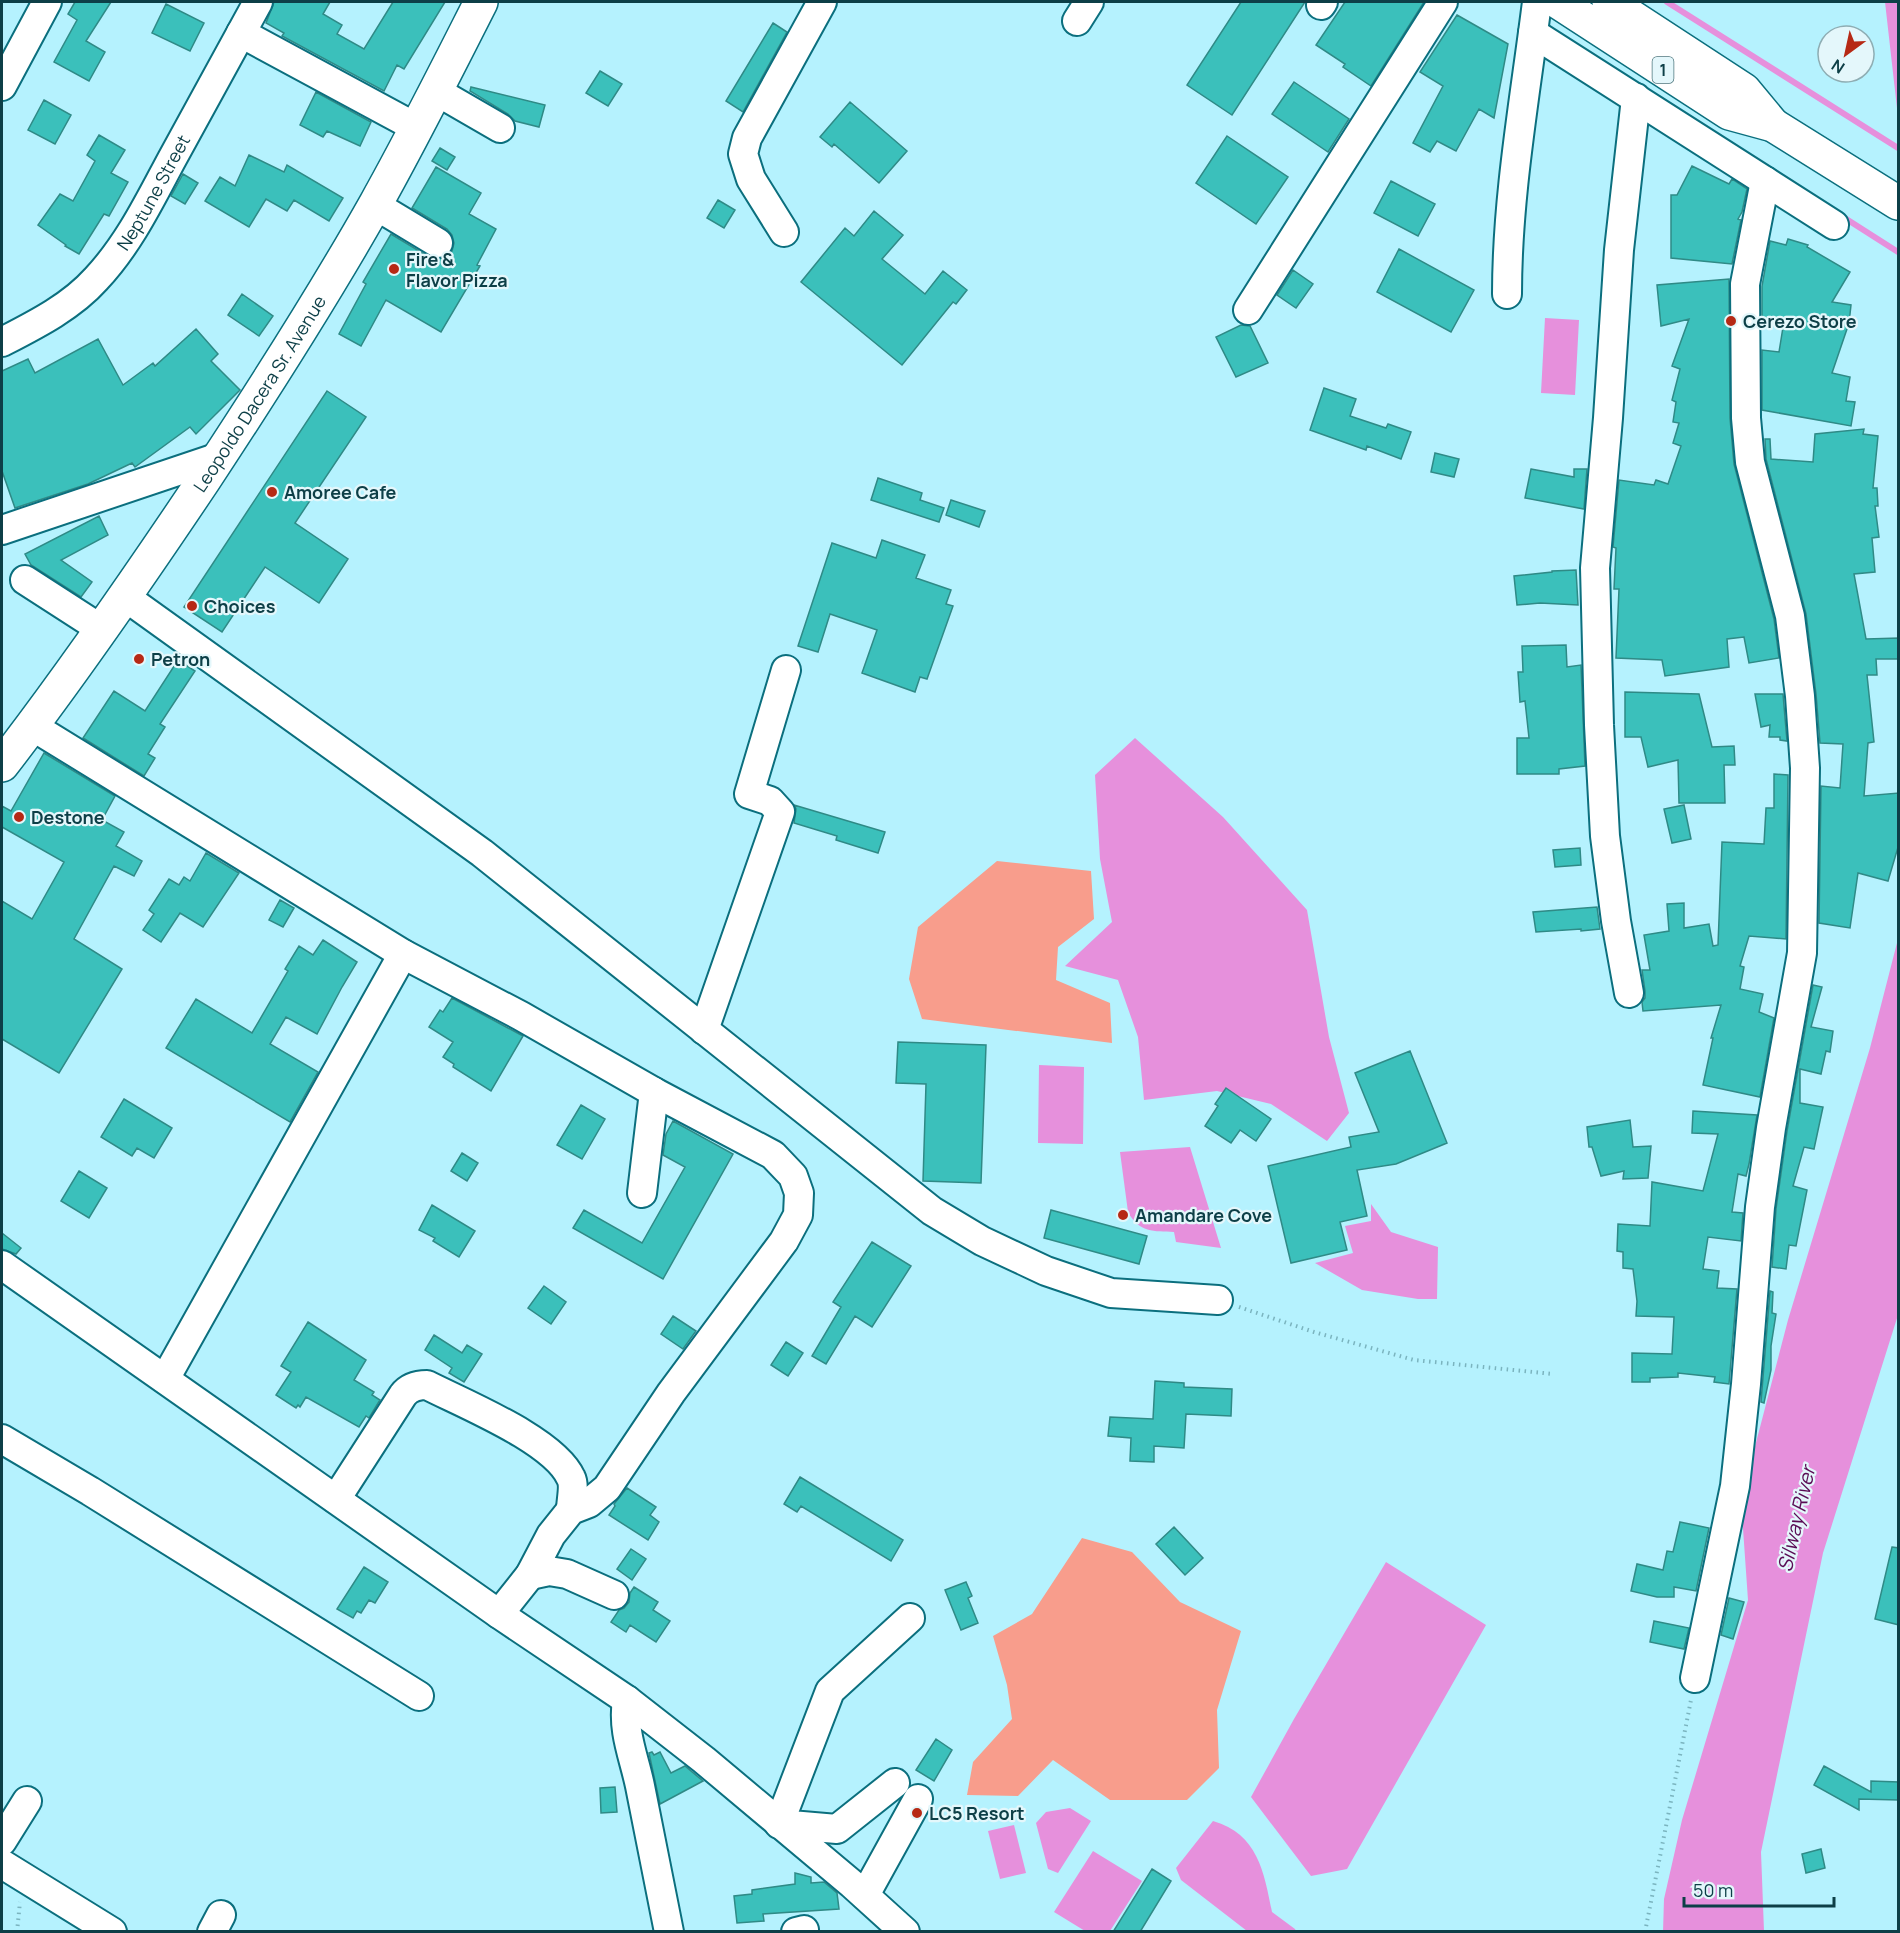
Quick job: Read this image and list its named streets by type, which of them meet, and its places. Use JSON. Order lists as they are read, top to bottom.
{
  "streets": {
    "main road": ["1", "Leopoldo Dacera Sr. Avenue"],
    "street": ["Neptune Street"]
  },
  "water": ["Silway River"],
  "places": [
    "Fire & Flavor Pizza",
    "Cerezo Store",
    "Amoree Cafe",
    "Choices",
    "Petron",
    "Destone",
    "Amandare Cove",
    "LC5 Resort"
  ],
  "scale_bar": "50 m",
  "north": "bottom left"
}
